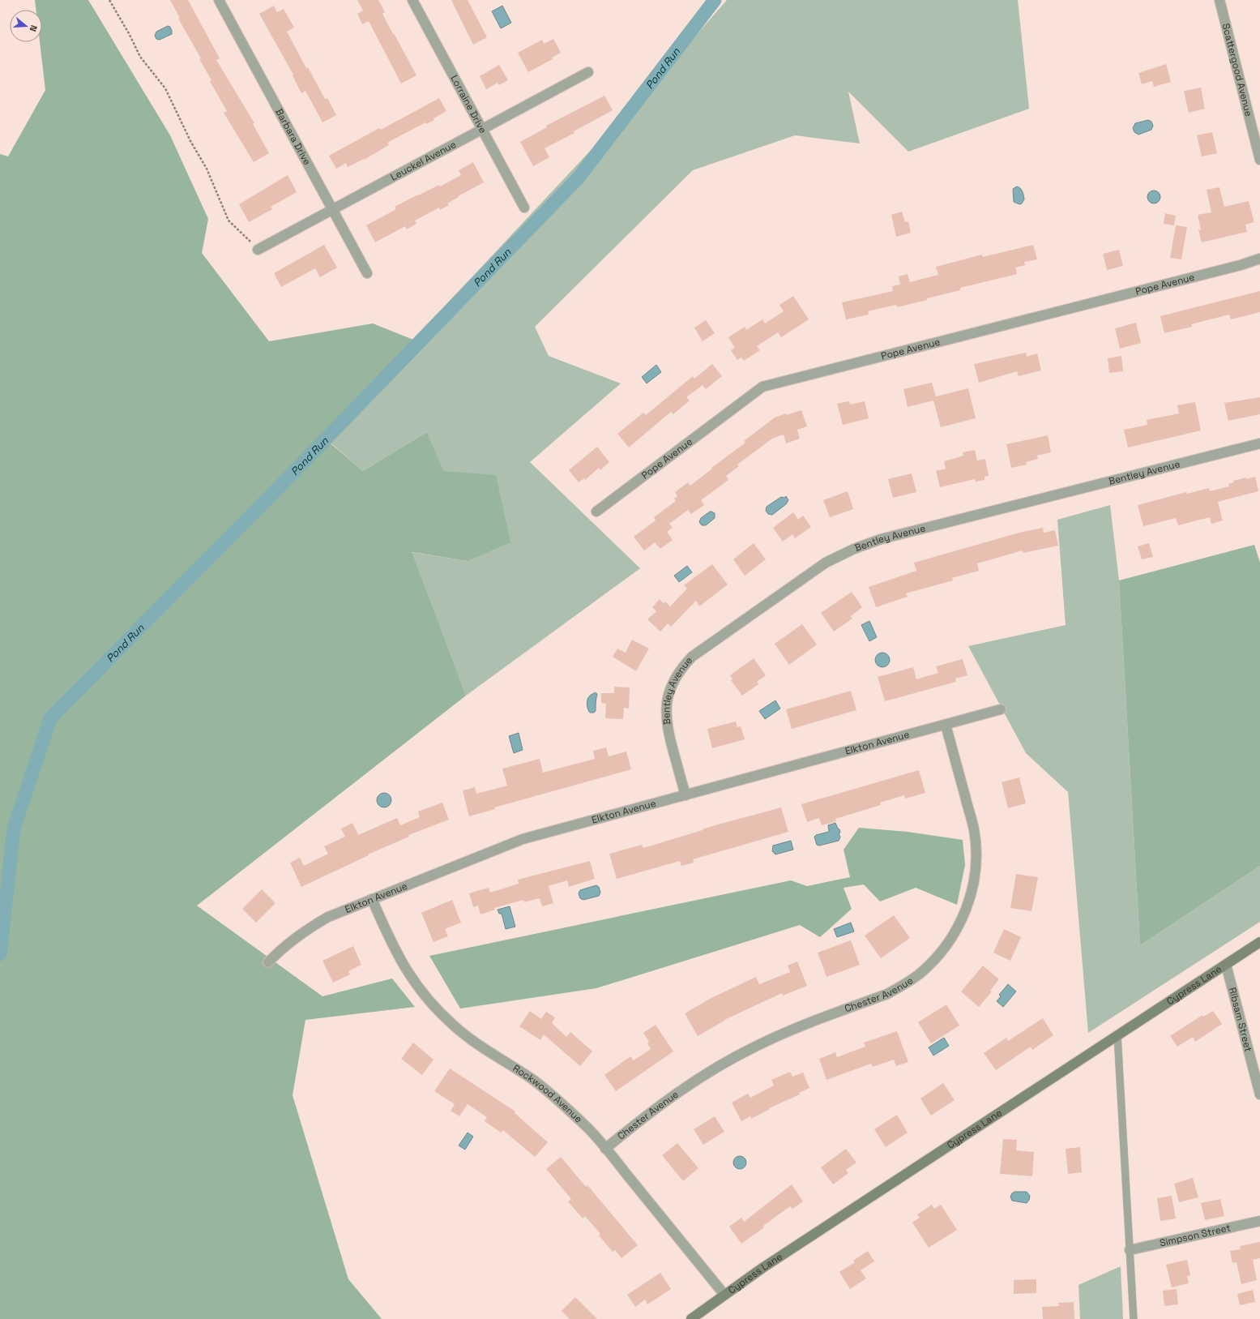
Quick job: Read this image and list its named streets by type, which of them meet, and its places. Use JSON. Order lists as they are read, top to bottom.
{
  "streets": {
    "street": [
      "Scattergood Avenue",
      "Lorraine Drive",
      "Barbara Drive",
      "Leuckel Avenue",
      "Pope Avenue",
      "Bentley Avenue",
      "Elkton Avenue",
      "Cypress Lane",
      "Chester Avenue",
      "Ribsam Street",
      "Rockwood Avenue",
      "Simpson Street"
    ]
  },
  "crossings": [
    ["Lorraine Drive", "Leuckel Avenue"],
    ["Barbara Drive", "Leuckel Avenue"],
    ["Bentley Avenue", "Elkton Avenue"],
    ["Elkton Avenue", "Chester Avenue"],
    ["Elkton Avenue", "Rockwood Avenue"],
    ["Cypress Lane", "Ribsam Street"],
    ["Cypress Lane", "Rockwood Avenue"],
    ["Chester Avenue", "Rockwood Avenue"]
  ],
  "water": ["Pond Run"],
  "north": "right"
}
